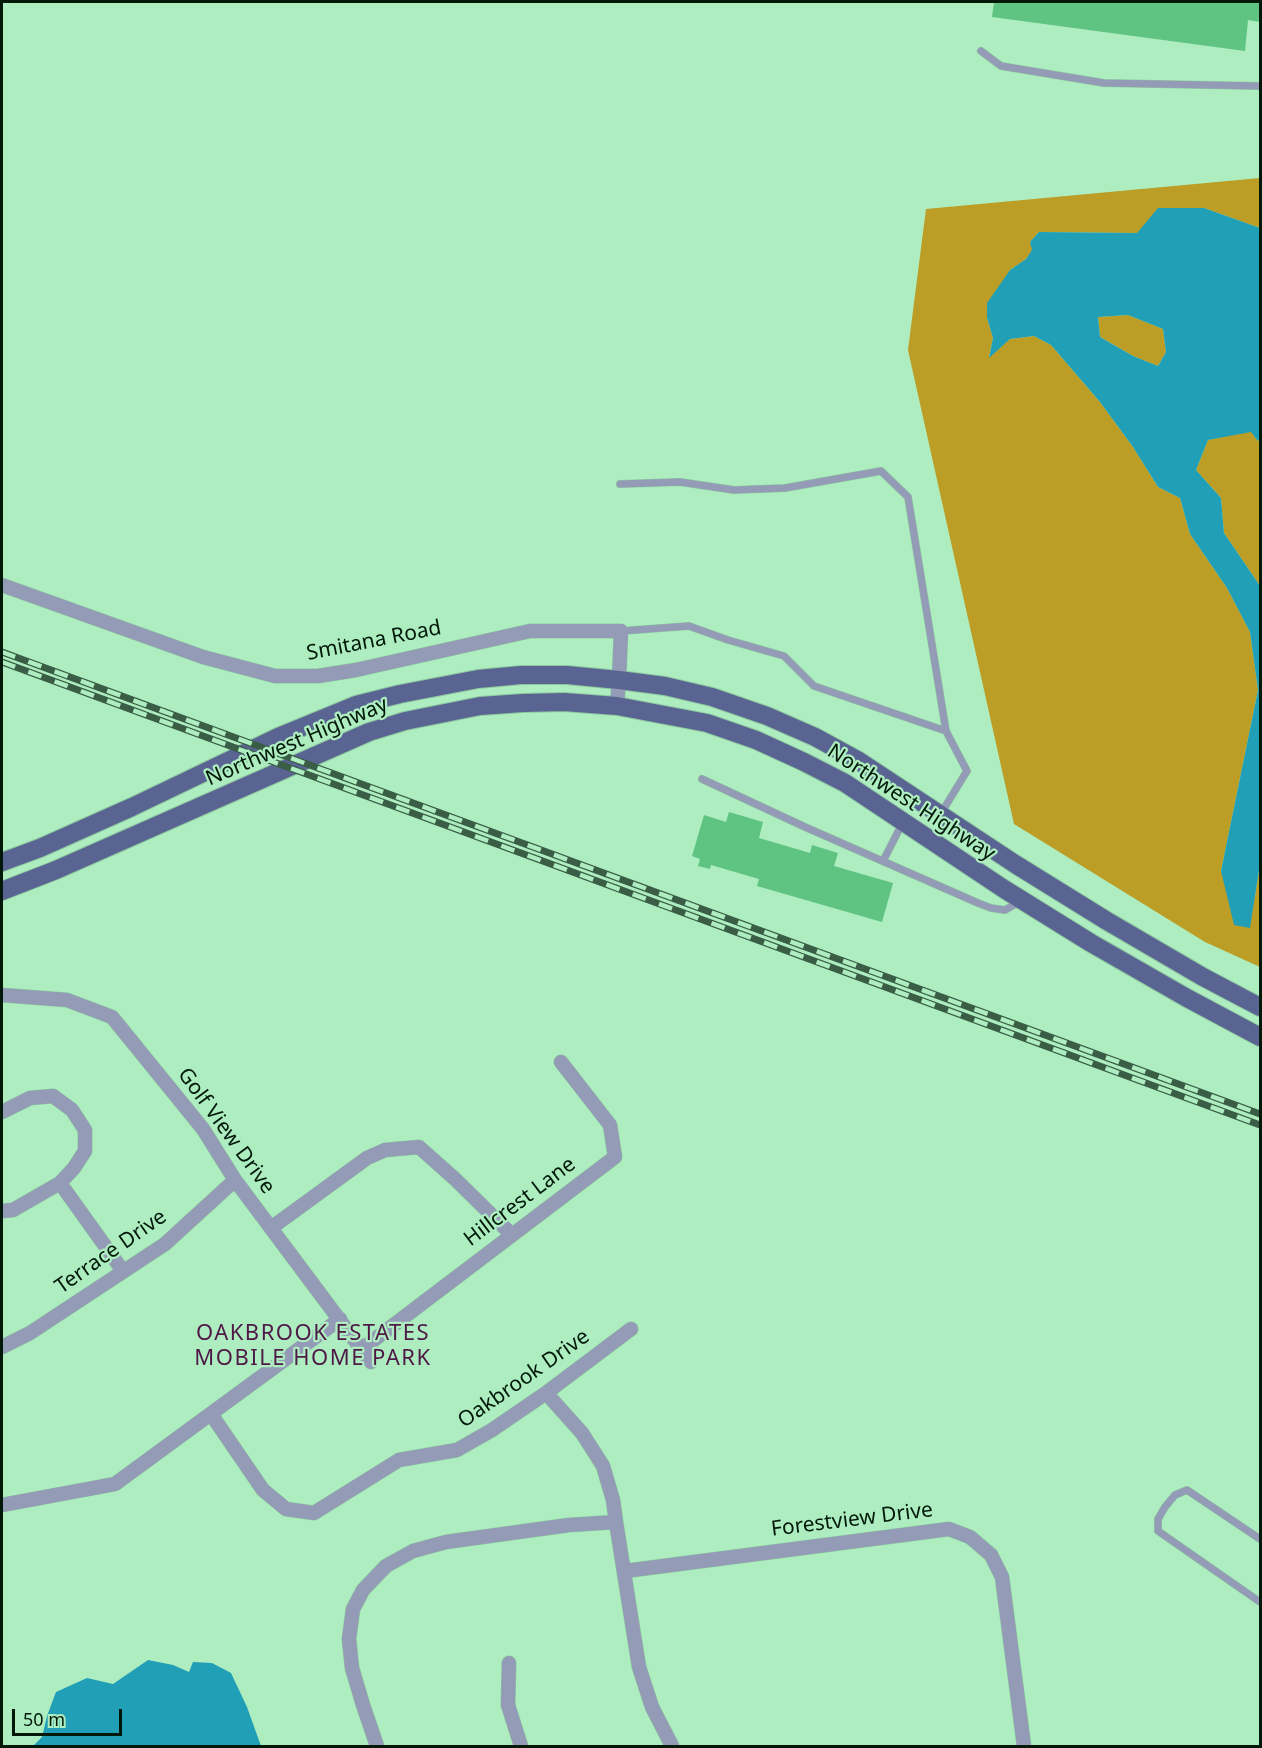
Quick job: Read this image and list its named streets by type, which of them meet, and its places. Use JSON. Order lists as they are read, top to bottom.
{
  "streets": {
    "main road": ["Northwest Highway"],
    "street": [
      "Smitana Road",
      "Golf View Drive",
      "Hillcrest Lane",
      "Terrace Drive",
      "Oakbrook Drive",
      "Forestview Drive"
    ]
  },
  "crossings": [
    ["Golf View Drive", "Hillcrest Lane"],
    ["Golf View Drive", "Terrace Drive"]
  ],
  "districts": ["OAKBROOK ESTATES MOBILE HOME PARK"],
  "scale_bar": "50 m"
}
